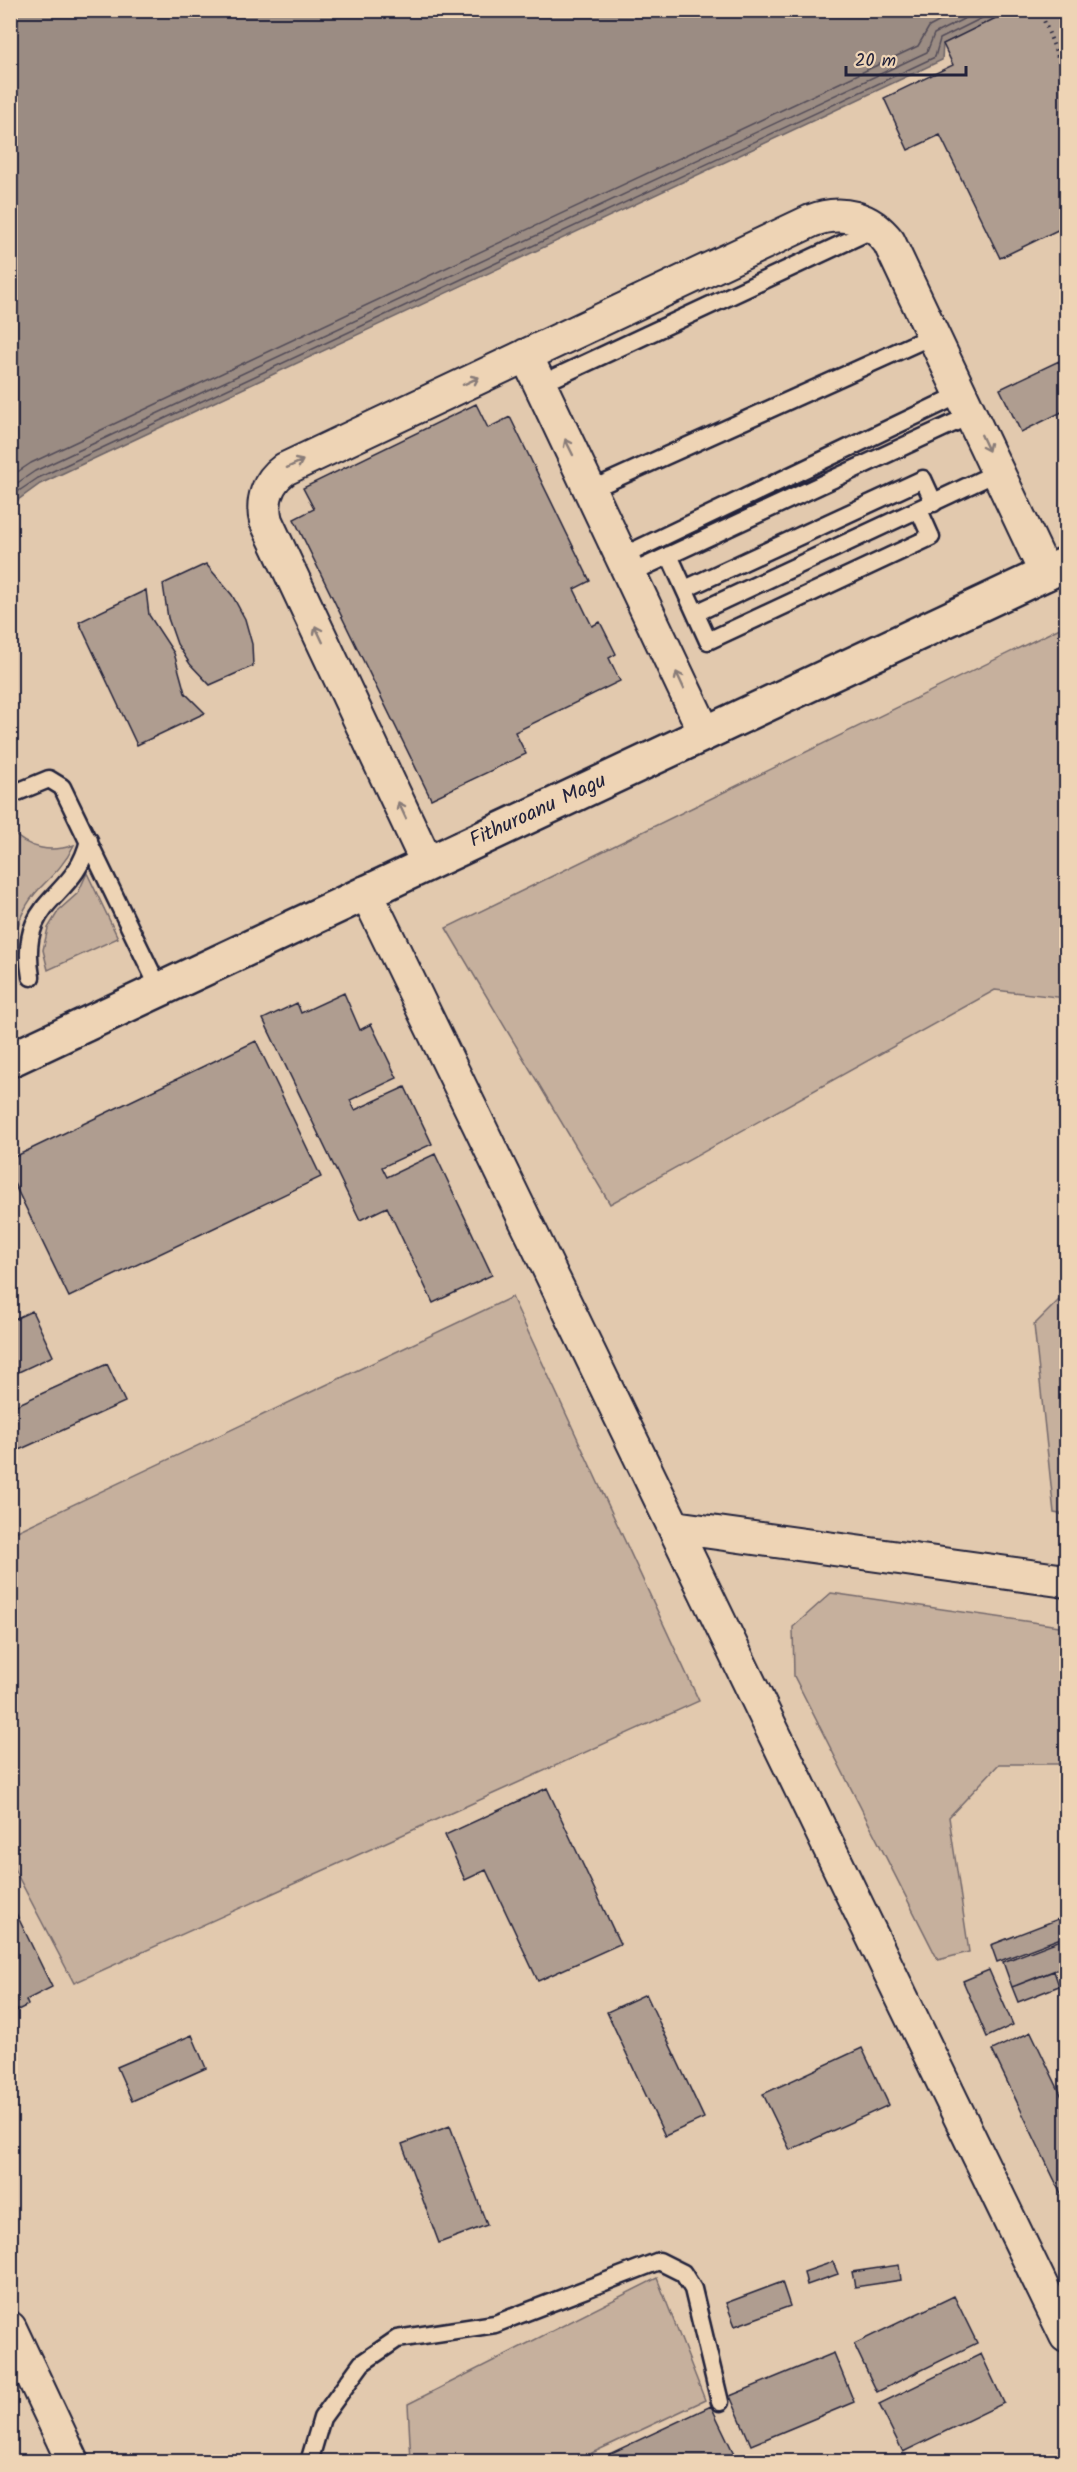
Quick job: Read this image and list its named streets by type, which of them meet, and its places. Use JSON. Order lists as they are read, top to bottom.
{
  "streets": {
    "street": ["Fithuroanu Magu"]
  },
  "scale_bar": "20 m"
}
